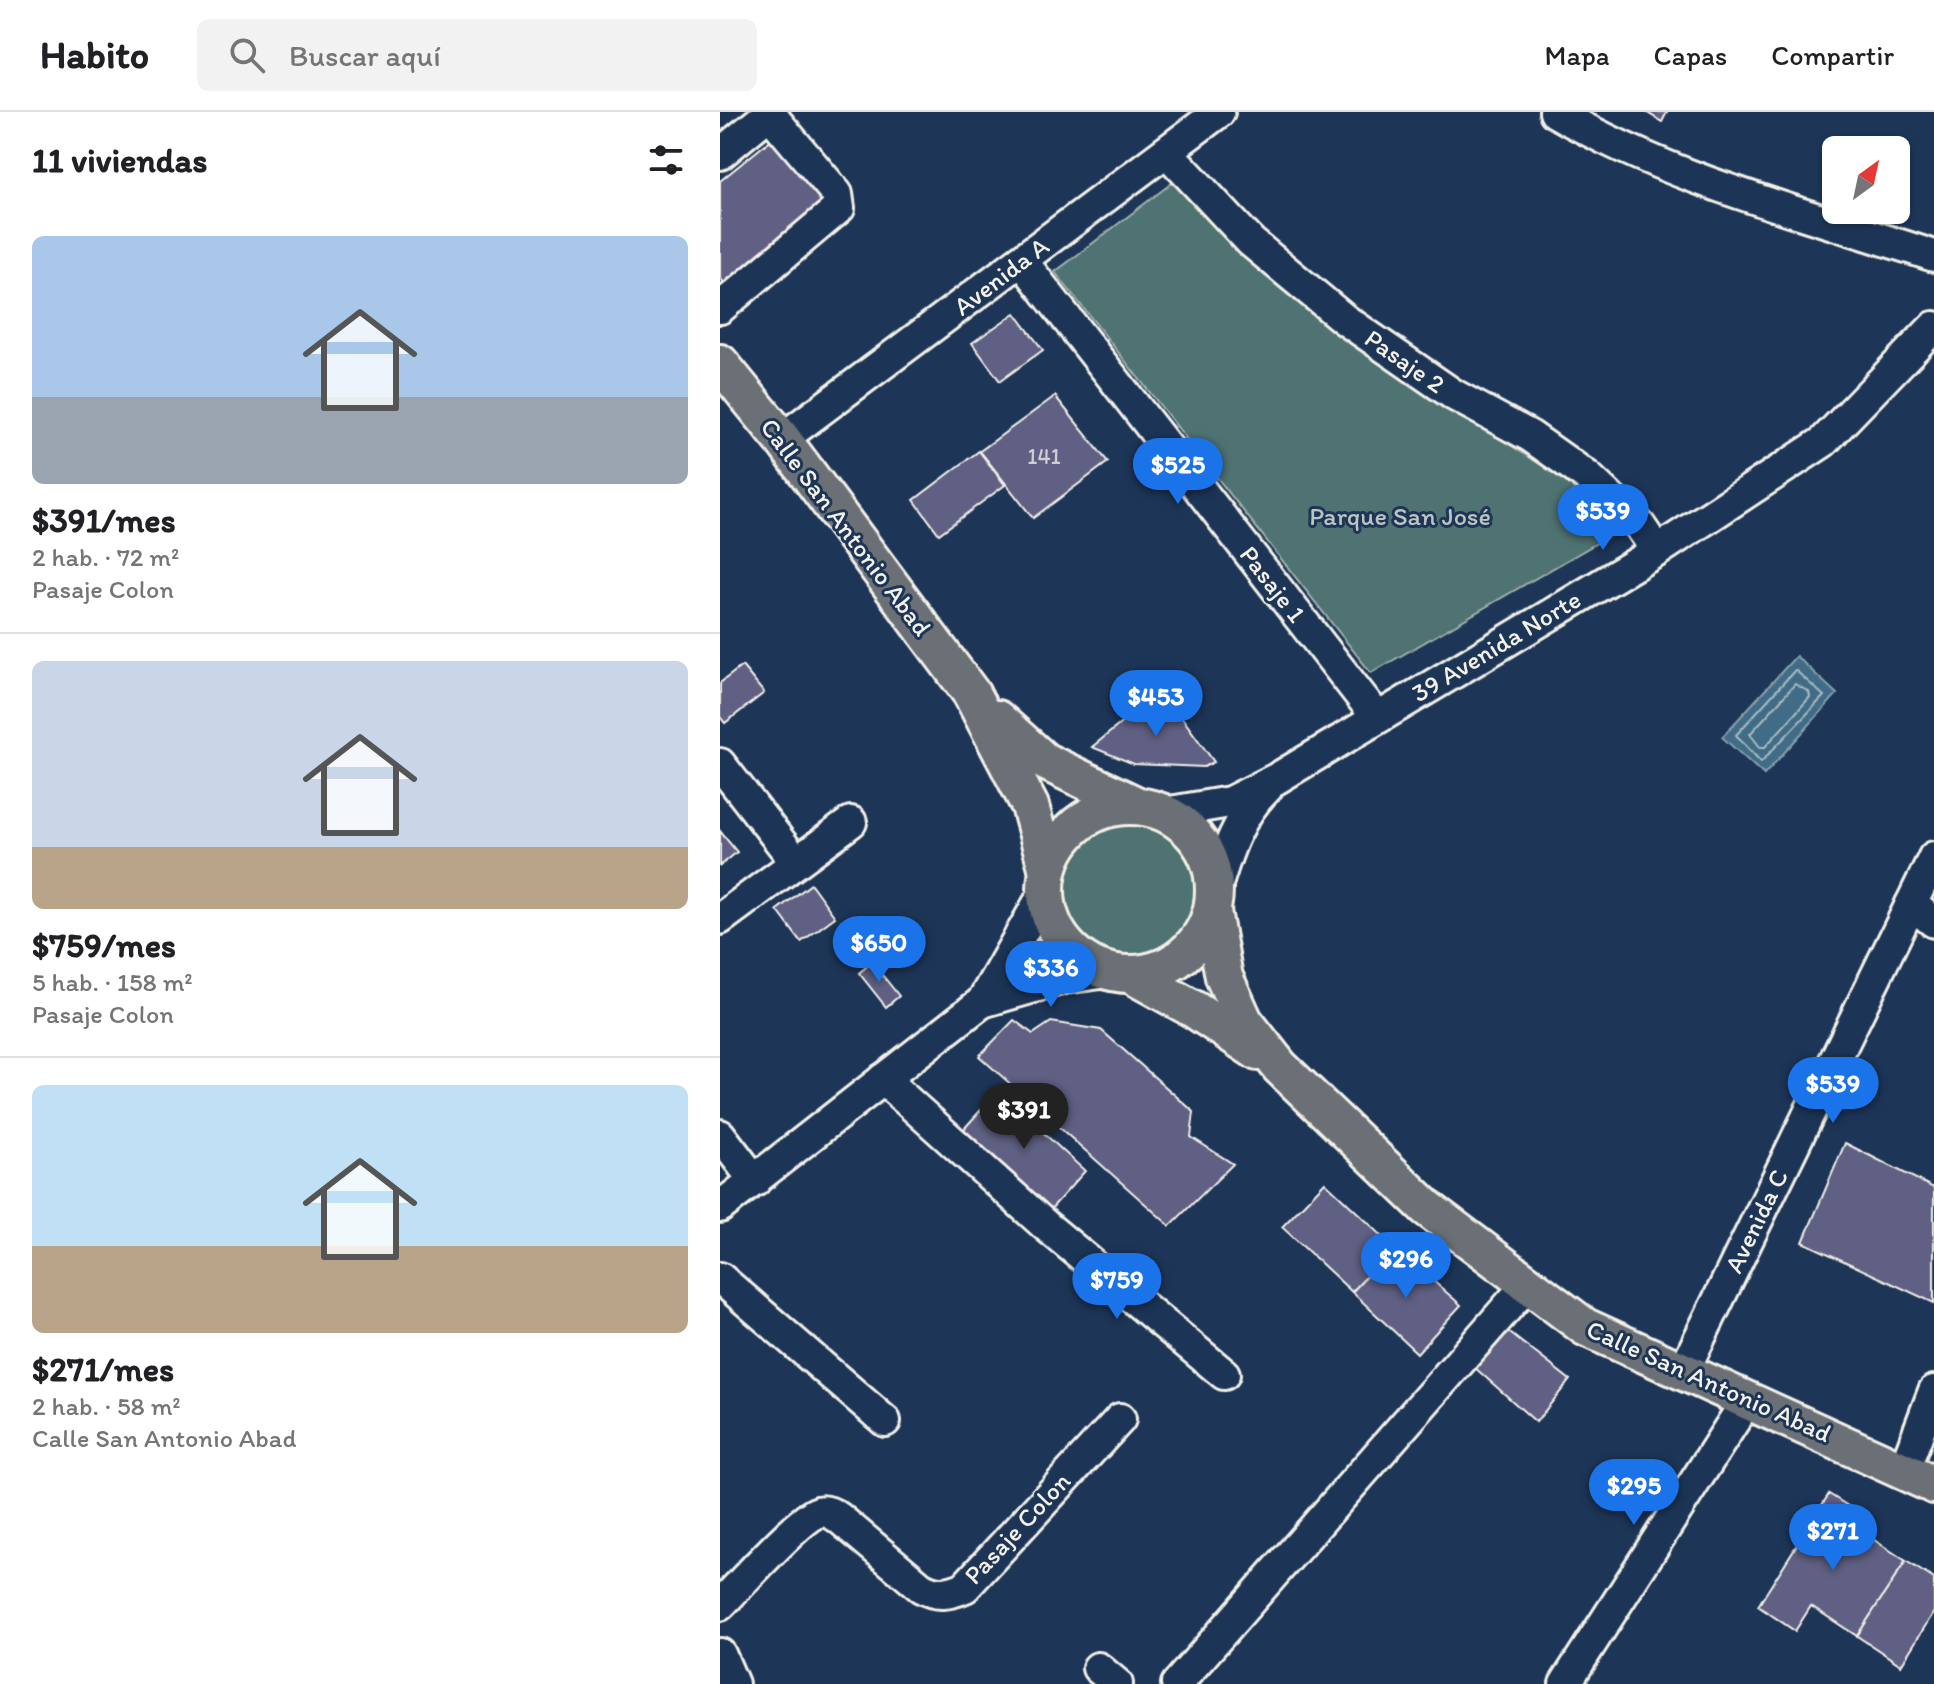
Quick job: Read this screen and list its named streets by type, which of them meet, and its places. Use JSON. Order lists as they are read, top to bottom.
{
  "streets": {
    "main road": ["Calle San Antonio Abad"],
    "street": [
      "Avenida A",
      "Pasaje 2",
      "Pasaje 1",
      "39 Avenida Norte",
      "Avenida C",
      "Pasaje Colon"
    ]
  },
  "crossings": [
    ["Avenida A", "Pasaje 2"],
    ["Avenida A", "Calle San Antonio Abad"],
    ["Avenida A", "Pasaje 1"],
    ["Pasaje 2", "39 Avenida Norte"],
    ["Calle San Antonio Abad", "39 Avenida Norte"],
    ["Calle San Antonio Abad", "Avenida C"],
    ["Pasaje 1", "39 Avenida Norte"]
  ],
  "parks": ["Parque San José"],
  "house_numbers": ["141"],
  "north": "top right",
  "page": {
    "header": "Habito",
    "search": "Buscar aquí",
    "nav": ["Mapa", "Capas", "Compartir"],
    "heading": "11 viviendas",
    "list": [
      {
        "name": "$391/mes",
        "note": "2 hab. · 72 m² · Pasaje Colon"
      },
      {
        "name": "$759/mes",
        "note": "5 hab. · 158 m² · Pasaje Colon"
      },
      {
        "name": "$271/mes",
        "note": "2 hab. · 58 m² · Calle San Antonio Abad"
      }
    ],
    "price": [
      "$525",
      "$539",
      "$453",
      "$650",
      "$336",
      "$539",
      "$391",
      "$296",
      "$759",
      "$295",
      "$271"
    ]
  }
}
